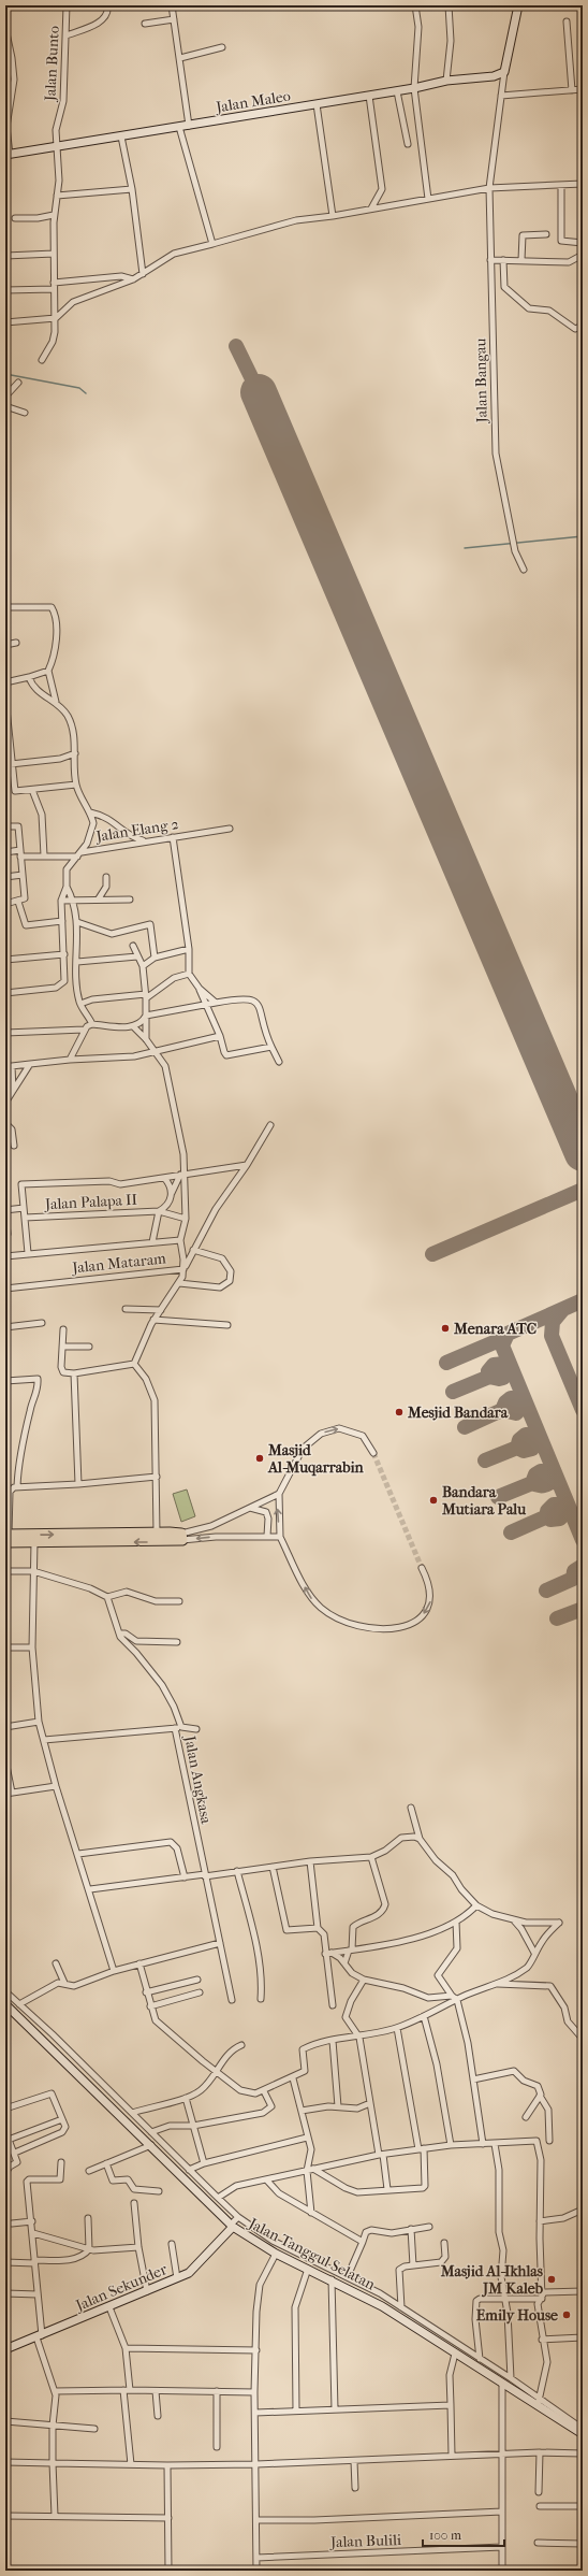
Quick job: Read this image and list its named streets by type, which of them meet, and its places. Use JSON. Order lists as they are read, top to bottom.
{
  "streets": {
    "street": [
      "Jalan Bunto",
      "Jalan Maleo",
      "Jalan Bangau",
      "Jalan Elang 2",
      "Jalan Palapa II",
      "Jalan Mataram",
      "Jalan Angkasa",
      "Jalan Tanggul Selatan",
      "Jalan Sekunder",
      "Jalan Bulili"
    ]
  },
  "crossings": [
    ["Jalan Bunto", "Jalan Maleo"],
    ["Jalan Maleo", "Jalan Bangau"],
    ["Jalan Tanggul Selatan", "Jalan Sekunder"]
  ],
  "places": [
    "Menara ATC",
    "Mesjid Bandara",
    "Masjid Al-Muqarrabin",
    "Bandara Mutiara Palu",
    "Masjid Al-Ikhlas JM Kaleb",
    "Emily House"
  ],
  "scale_bar": "100 m"
}
